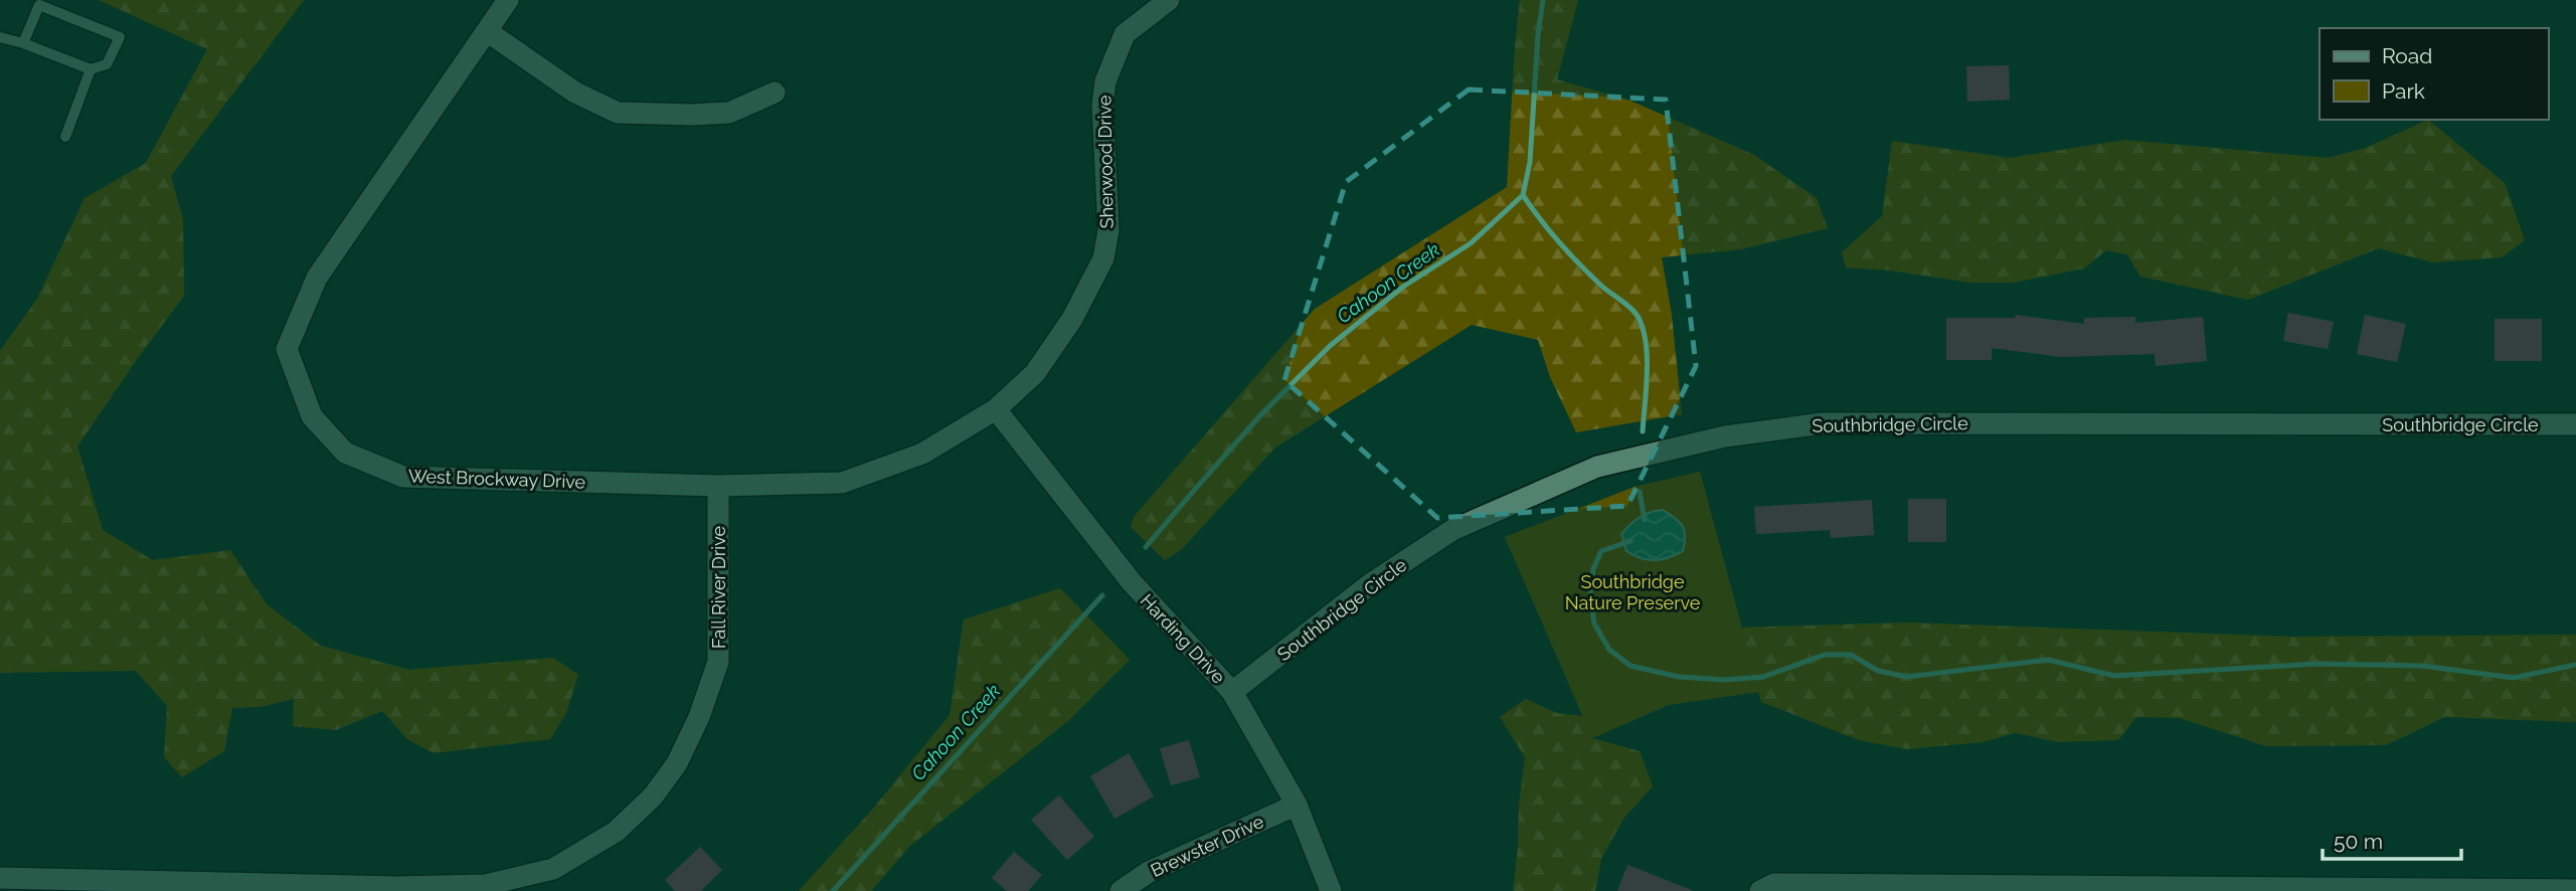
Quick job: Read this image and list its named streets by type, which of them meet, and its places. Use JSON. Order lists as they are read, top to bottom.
{
  "streets": {
    "street": [
      "Sherwood Drive",
      "Southbridge Circle",
      "West Brockway Drive",
      "Fall River Drive",
      "Harding Drive",
      "Brewster Drive"
    ]
  },
  "crossings": [
    ["Sherwood Drive", "West Brockway Drive"],
    ["Southbridge Circle", "Harding Drive"],
    ["West Brockway Drive", "Fall River Drive"],
    ["West Brockway Drive", "Harding Drive"],
    ["Harding Drive", "Brewster Drive"]
  ],
  "water": ["Cahoon Creek"],
  "parks": ["Southbridge Nature Preserve"],
  "legend": ["Road", "Park"],
  "scale_bar": "50 m"
}
